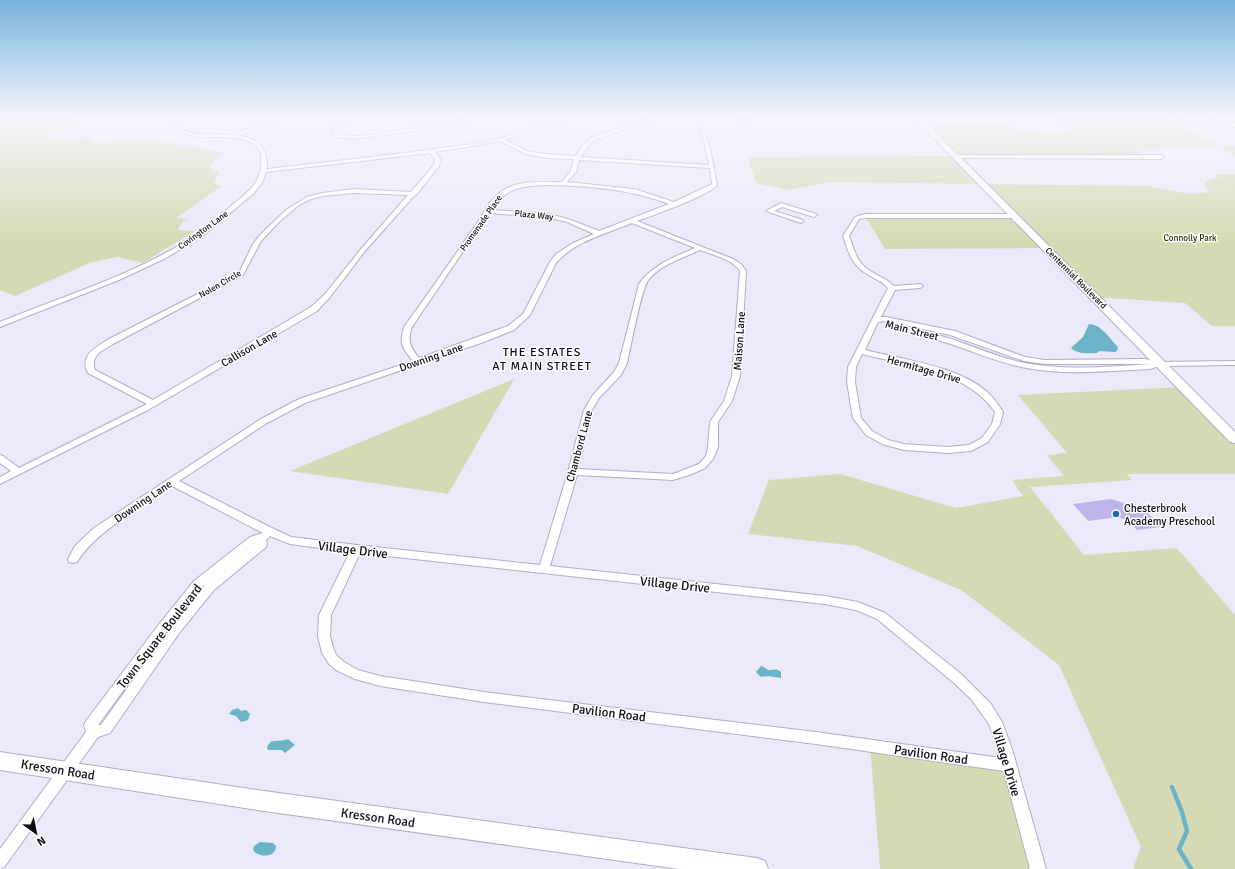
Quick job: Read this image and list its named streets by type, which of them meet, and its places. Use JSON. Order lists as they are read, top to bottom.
{
  "streets": {
    "main road": ["Centennial Boulevard", "Kresson Road"],
    "street": [
      "Plaza Way",
      "Promenade Place",
      "Covington Lane",
      "Nolen Circle",
      "Main Street",
      "Maison Lane",
      "Callison Lane",
      "Downing Lane",
      "Hermitage Drive",
      "Chambord Lane",
      "Village Drive",
      "Town Square Boulevard",
      "Pavilion Road"
    ]
  },
  "crossings": [
    ["Plaza Way", "Promenade Place"],
    ["Plaza Way", "Downing Lane"],
    ["Promenade Place", "Downing Lane"],
    ["Centennial Boulevard", "Main Street"],
    ["Nolen Circle", "Callison Lane"],
    ["Main Street", "Hermitage Drive"],
    ["Maison Lane", "Downing Lane"],
    ["Maison Lane", "Chambord Lane"],
    ["Downing Lane", "Village Drive"],
    ["Chambord Lane", "Village Drive"],
    ["Village Drive", "Town Square Boulevard"],
    ["Village Drive", "Pavilion Road"],
    ["Town Square Boulevard", "Kresson Road"]
  ],
  "districts": ["THE ESTATES AT MAIN STREET"],
  "parks": ["Connolly Park"],
  "places": ["Chesterbrook Academy Preschool"],
  "north": "bottom right"
}
